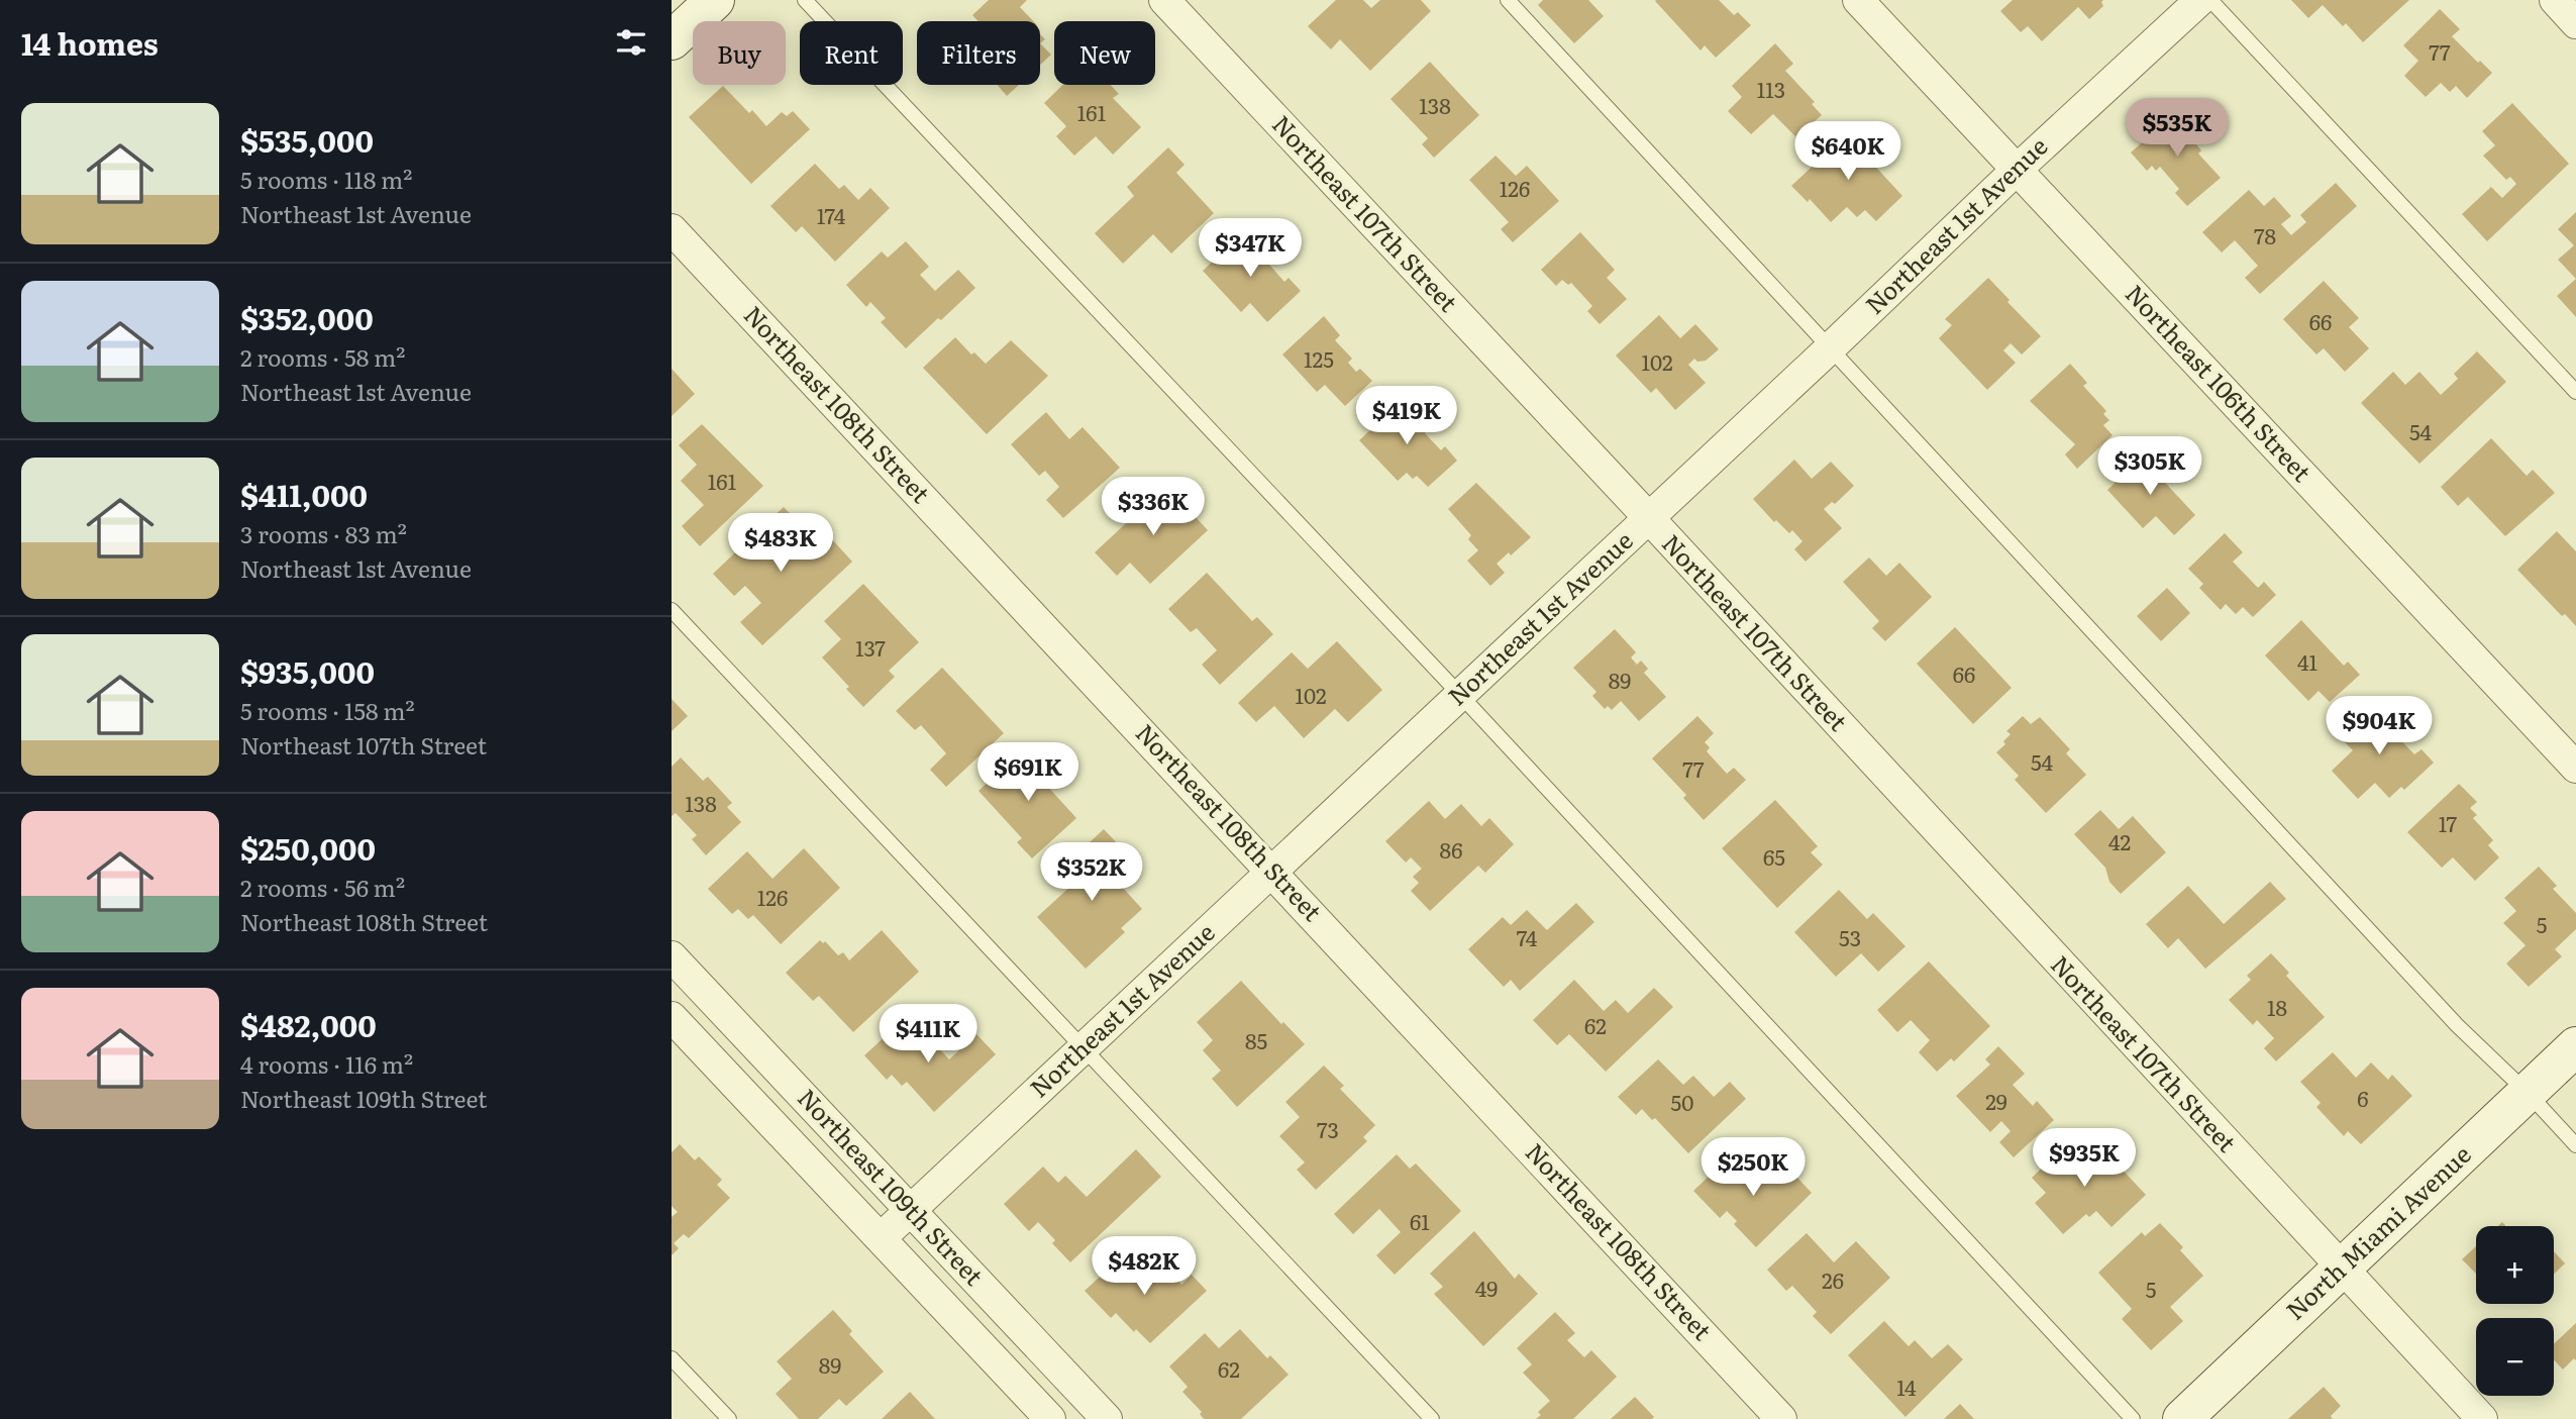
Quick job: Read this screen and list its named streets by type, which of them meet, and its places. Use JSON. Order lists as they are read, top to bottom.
{
  "streets": {
    "street": [
      "Northeast 107th Street",
      "Northeast 1st Avenue",
      "Northeast 106th Street",
      "Northeast 108th Street",
      "Northeast 109th Street",
      "North Miami Avenue"
    ]
  },
  "crossings": [
    ["Northeast 107th Street", "Northeast 1st Avenue"],
    ["Northeast 107th Street", "North Miami Avenue"],
    ["Northeast 1st Avenue", "Northeast 106th Street"],
    ["Northeast 1st Avenue", "Northeast 108th Street"],
    ["Northeast 1st Avenue", "Northeast 109th Street"]
  ],
  "house_numbers": [
    "77",
    "113",
    "138",
    "161",
    "126",
    "174",
    "78",
    "66",
    "125",
    "102",
    "54",
    "161",
    "137",
    "41",
    "66",
    "89",
    "102",
    "54",
    "77",
    "138",
    "17",
    "42",
    "86",
    "65",
    "126",
    "5",
    "74",
    "53",
    "18",
    "62",
    "85",
    "6",
    "29",
    "50",
    "73",
    "61",
    "26",
    "49",
    "5",
    "89",
    "62",
    "14"
  ],
  "page": {
    "heading": "14 homes",
    "chip": [
      "Buy",
      "Rent",
      "Filters",
      "New"
    ],
    "list": [
      {
        "name": "$535,000",
        "note": "5 rooms · 118 m² · Northeast 1st Avenue"
      },
      {
        "name": "$352,000",
        "note": "2 rooms · 58 m² · Northeast 1st Avenue"
      },
      {
        "name": "$411,000",
        "note": "3 rooms · 83 m² · Northeast 1st Avenue"
      },
      {
        "name": "$935,000",
        "note": "5 rooms · 158 m² · Northeast 107th Street"
      },
      {
        "name": "$250,000",
        "note": "2 rooms · 56 m² · Northeast 108th Street"
      },
      {
        "name": "$482,000",
        "note": "4 rooms · 116 m² · Northeast 109th Street"
      }
    ],
    "price": [
      "$535K",
      "$640K",
      "$347K",
      "$419K",
      "$305K",
      "$336K",
      "$483K",
      "$904K",
      "$691K",
      "$352K",
      "$411K",
      "$935K",
      "$250K",
      "$482K"
    ],
    "map_buttons": ["+", "−"]
  }
}
